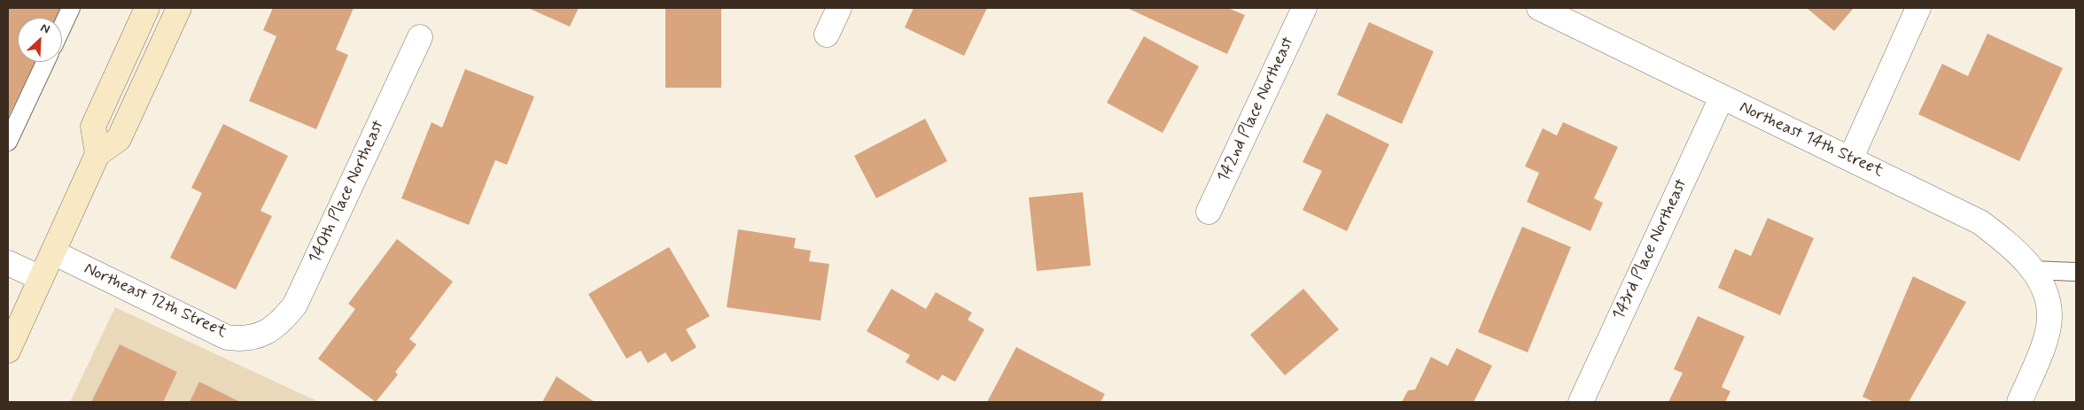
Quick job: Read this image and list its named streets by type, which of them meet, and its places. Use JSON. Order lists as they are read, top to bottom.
{
  "streets": {
    "street": [
      "142nd Place Northeast",
      "Northeast 14th Street",
      "140th Place Northeast",
      "143rd Place Northeast",
      "Northeast 12th Street"
    ]
  },
  "crossings": [
    ["Northeast 14th Street", "143rd Place Northeast"],
    ["140th Place Northeast", "Northeast 12th Street"]
  ],
  "north": "top right"
}
